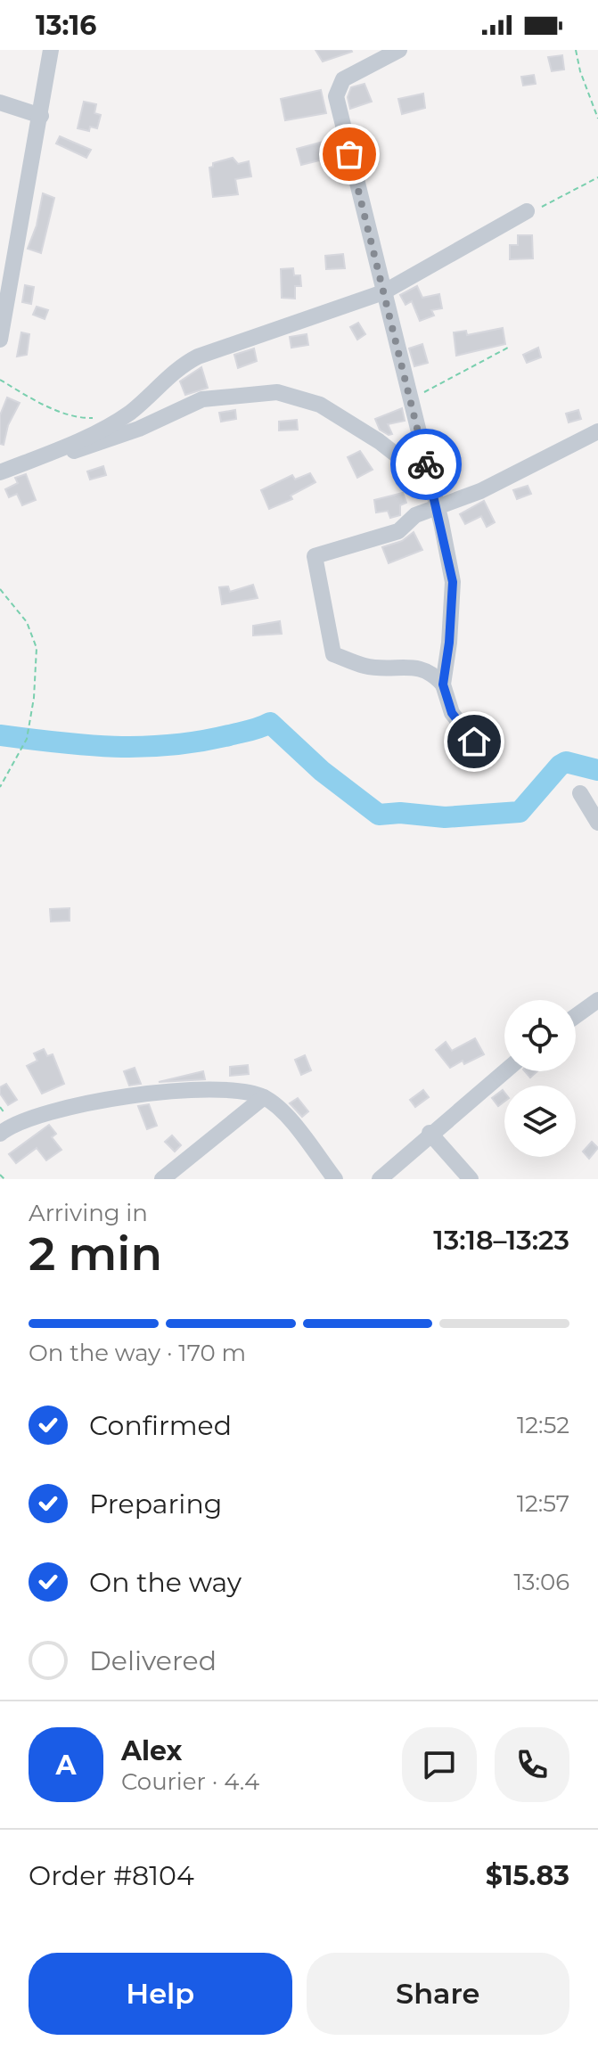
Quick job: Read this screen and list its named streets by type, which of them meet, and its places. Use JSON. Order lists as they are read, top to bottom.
{
  "page": {
    "status": "13:16",
    "heading": ["2 min", "Arriving in", "13:18–13:23"],
    "panel": [
      "Alex",
      "Courier · 4.4",
      "Order #8104",
      "$15.83"
    ],
    "bar": "On the way · 170 m",
    "list": [
      ["Confirmed", "12:52"],
      ["Preparing", "12:57"],
      ["On the way", "13:06"],
      "Delivered"
    ],
    "round": "A",
    "buttons": ["Help", "Share"]
  }
}
